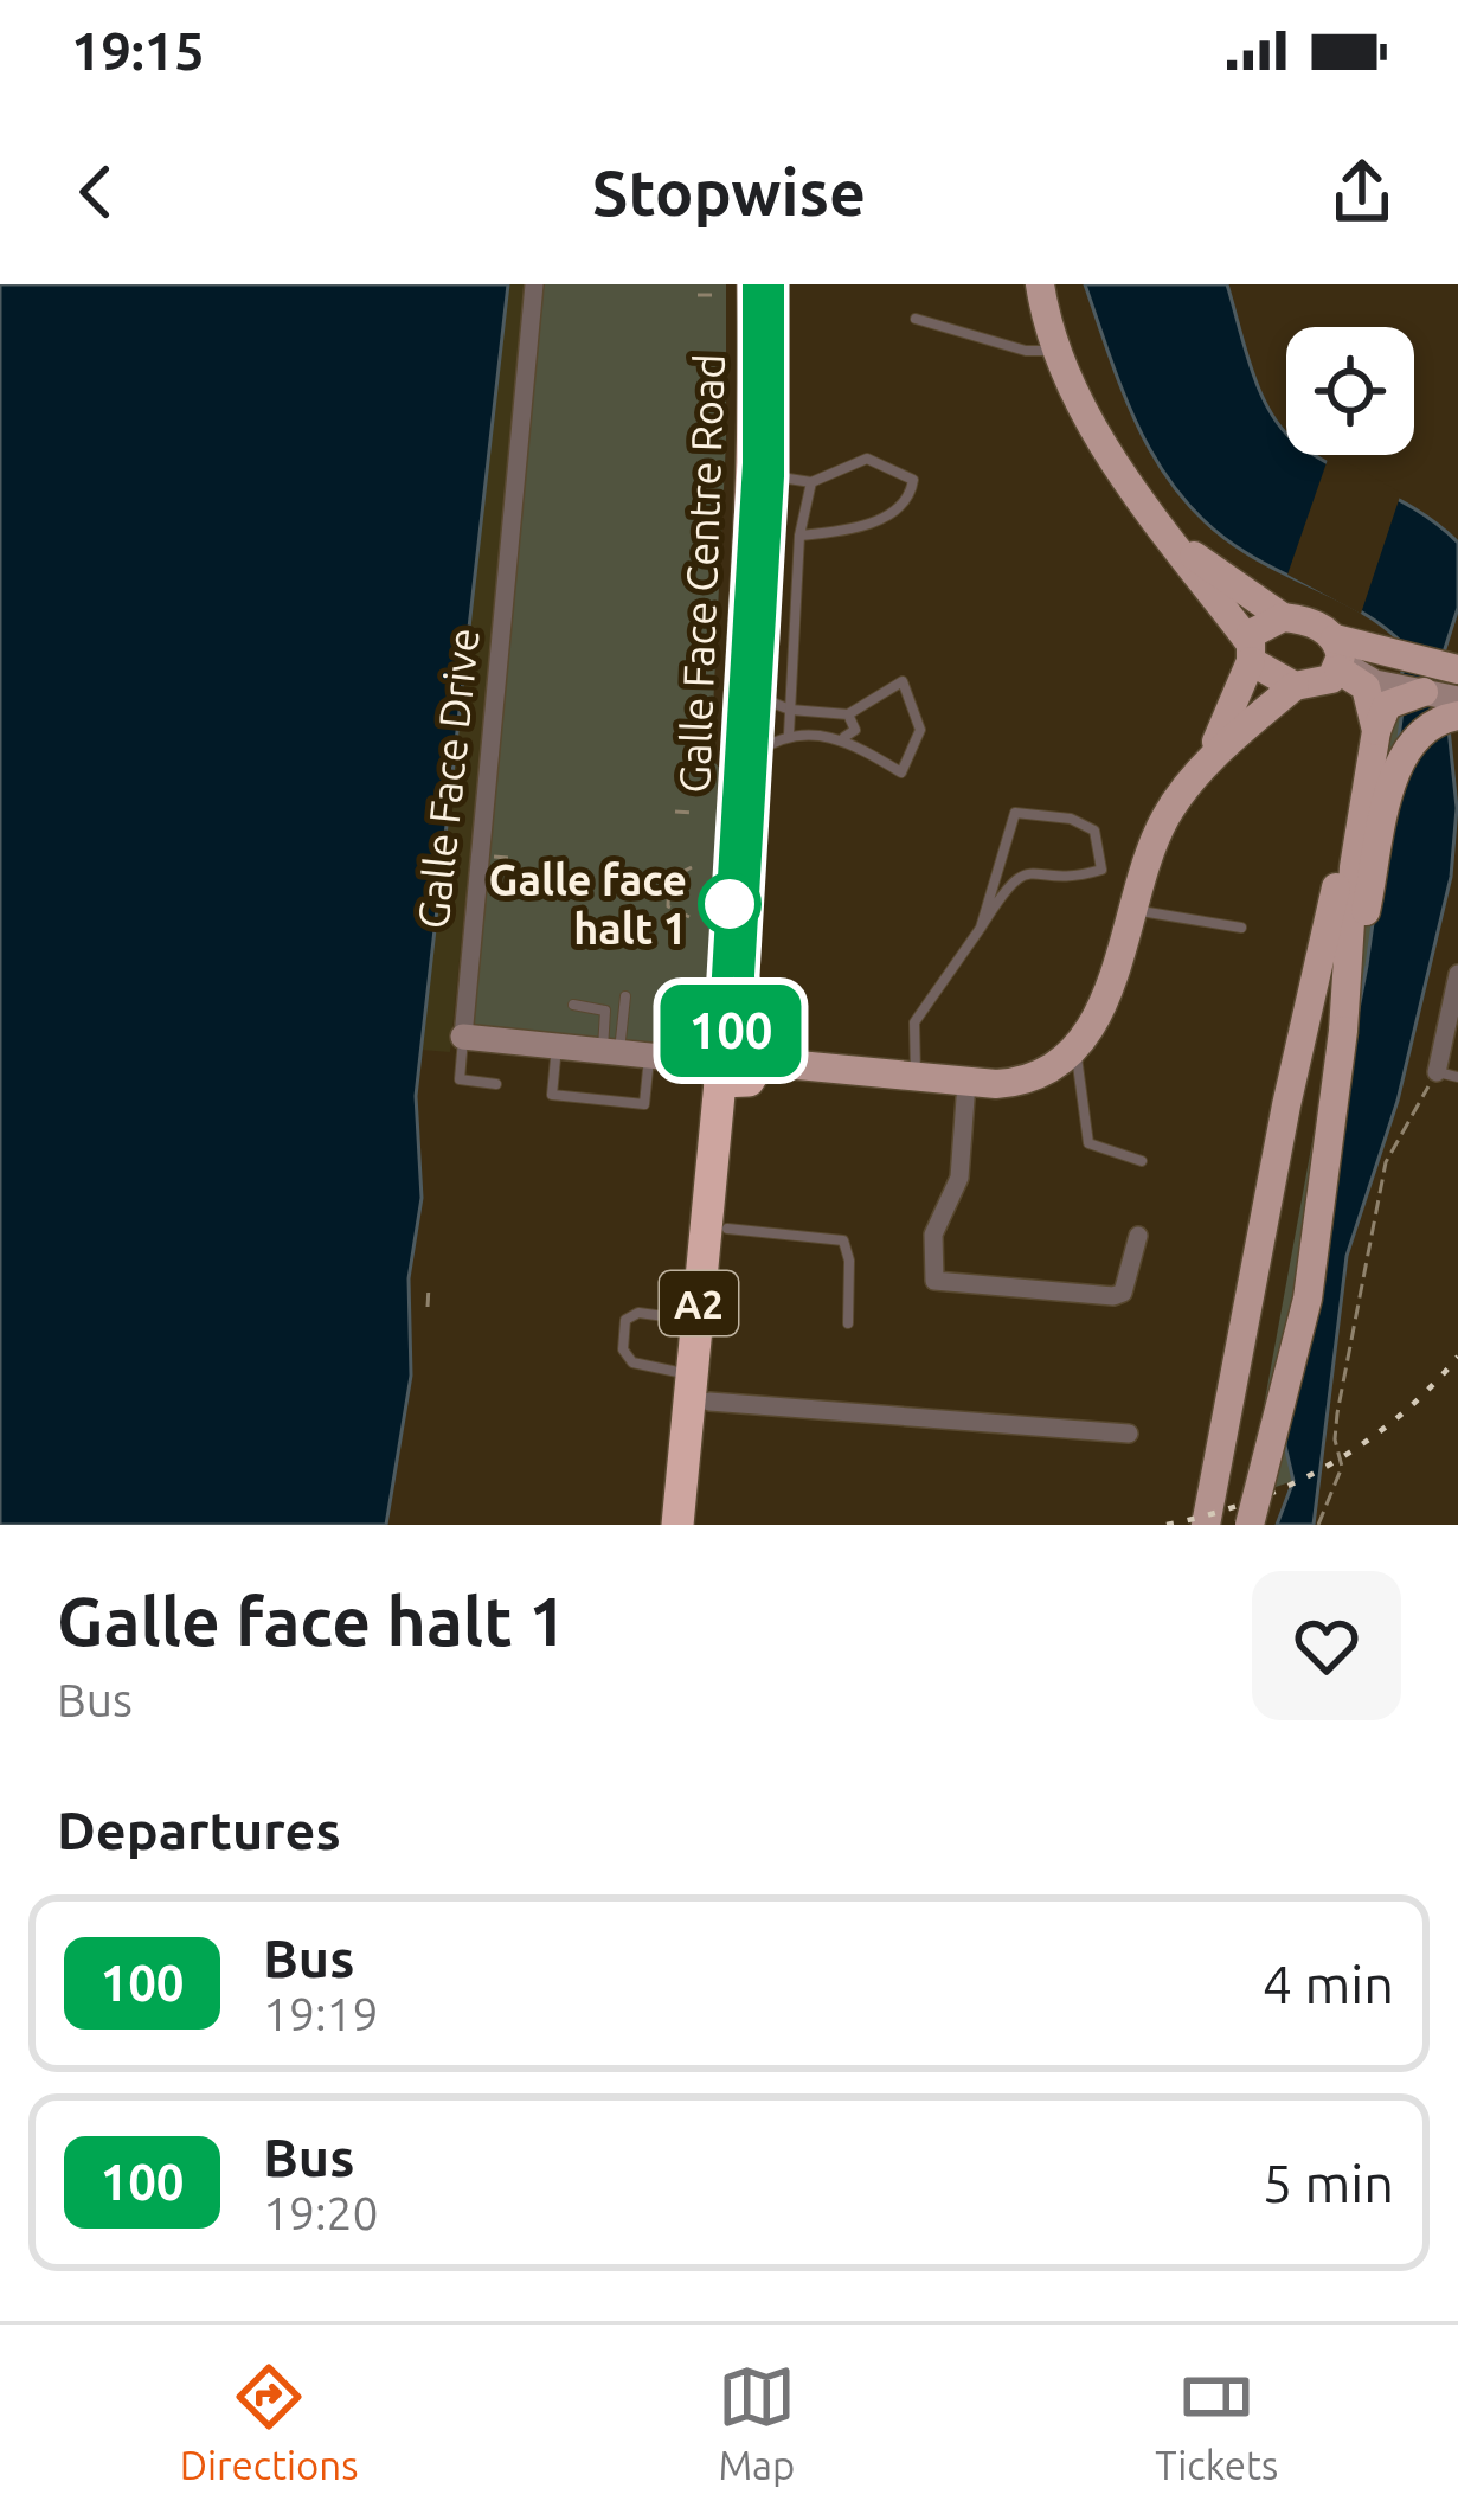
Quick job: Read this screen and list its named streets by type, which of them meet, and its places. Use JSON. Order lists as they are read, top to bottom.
{
  "streets": {
    "highway": ["Galle Face Centre Road", "A2"],
    "street": ["Galle Face Drive"]
  },
  "crossings": [
    ["Galle Face Centre Road", "A2"]
  ],
  "places": ["Galle face halt 1"],
  "lines": ["bus line 100"],
  "page": {
    "status": "19:15",
    "header": "Stopwise",
    "on_map": "100",
    "heading": [
      ["Galle face halt 1", "Bus"],
      "Departures"
    ],
    "list": [
      {
        "mark": "100",
        "name": "Bus",
        "note": "19:19",
        "value": "4 min"
      },
      {
        "mark": "100",
        "name": "Bus",
        "note": "19:20",
        "value": "5 min"
      }
    ],
    "tabs": ["Directions", "Map", "Tickets"]
  }
}
